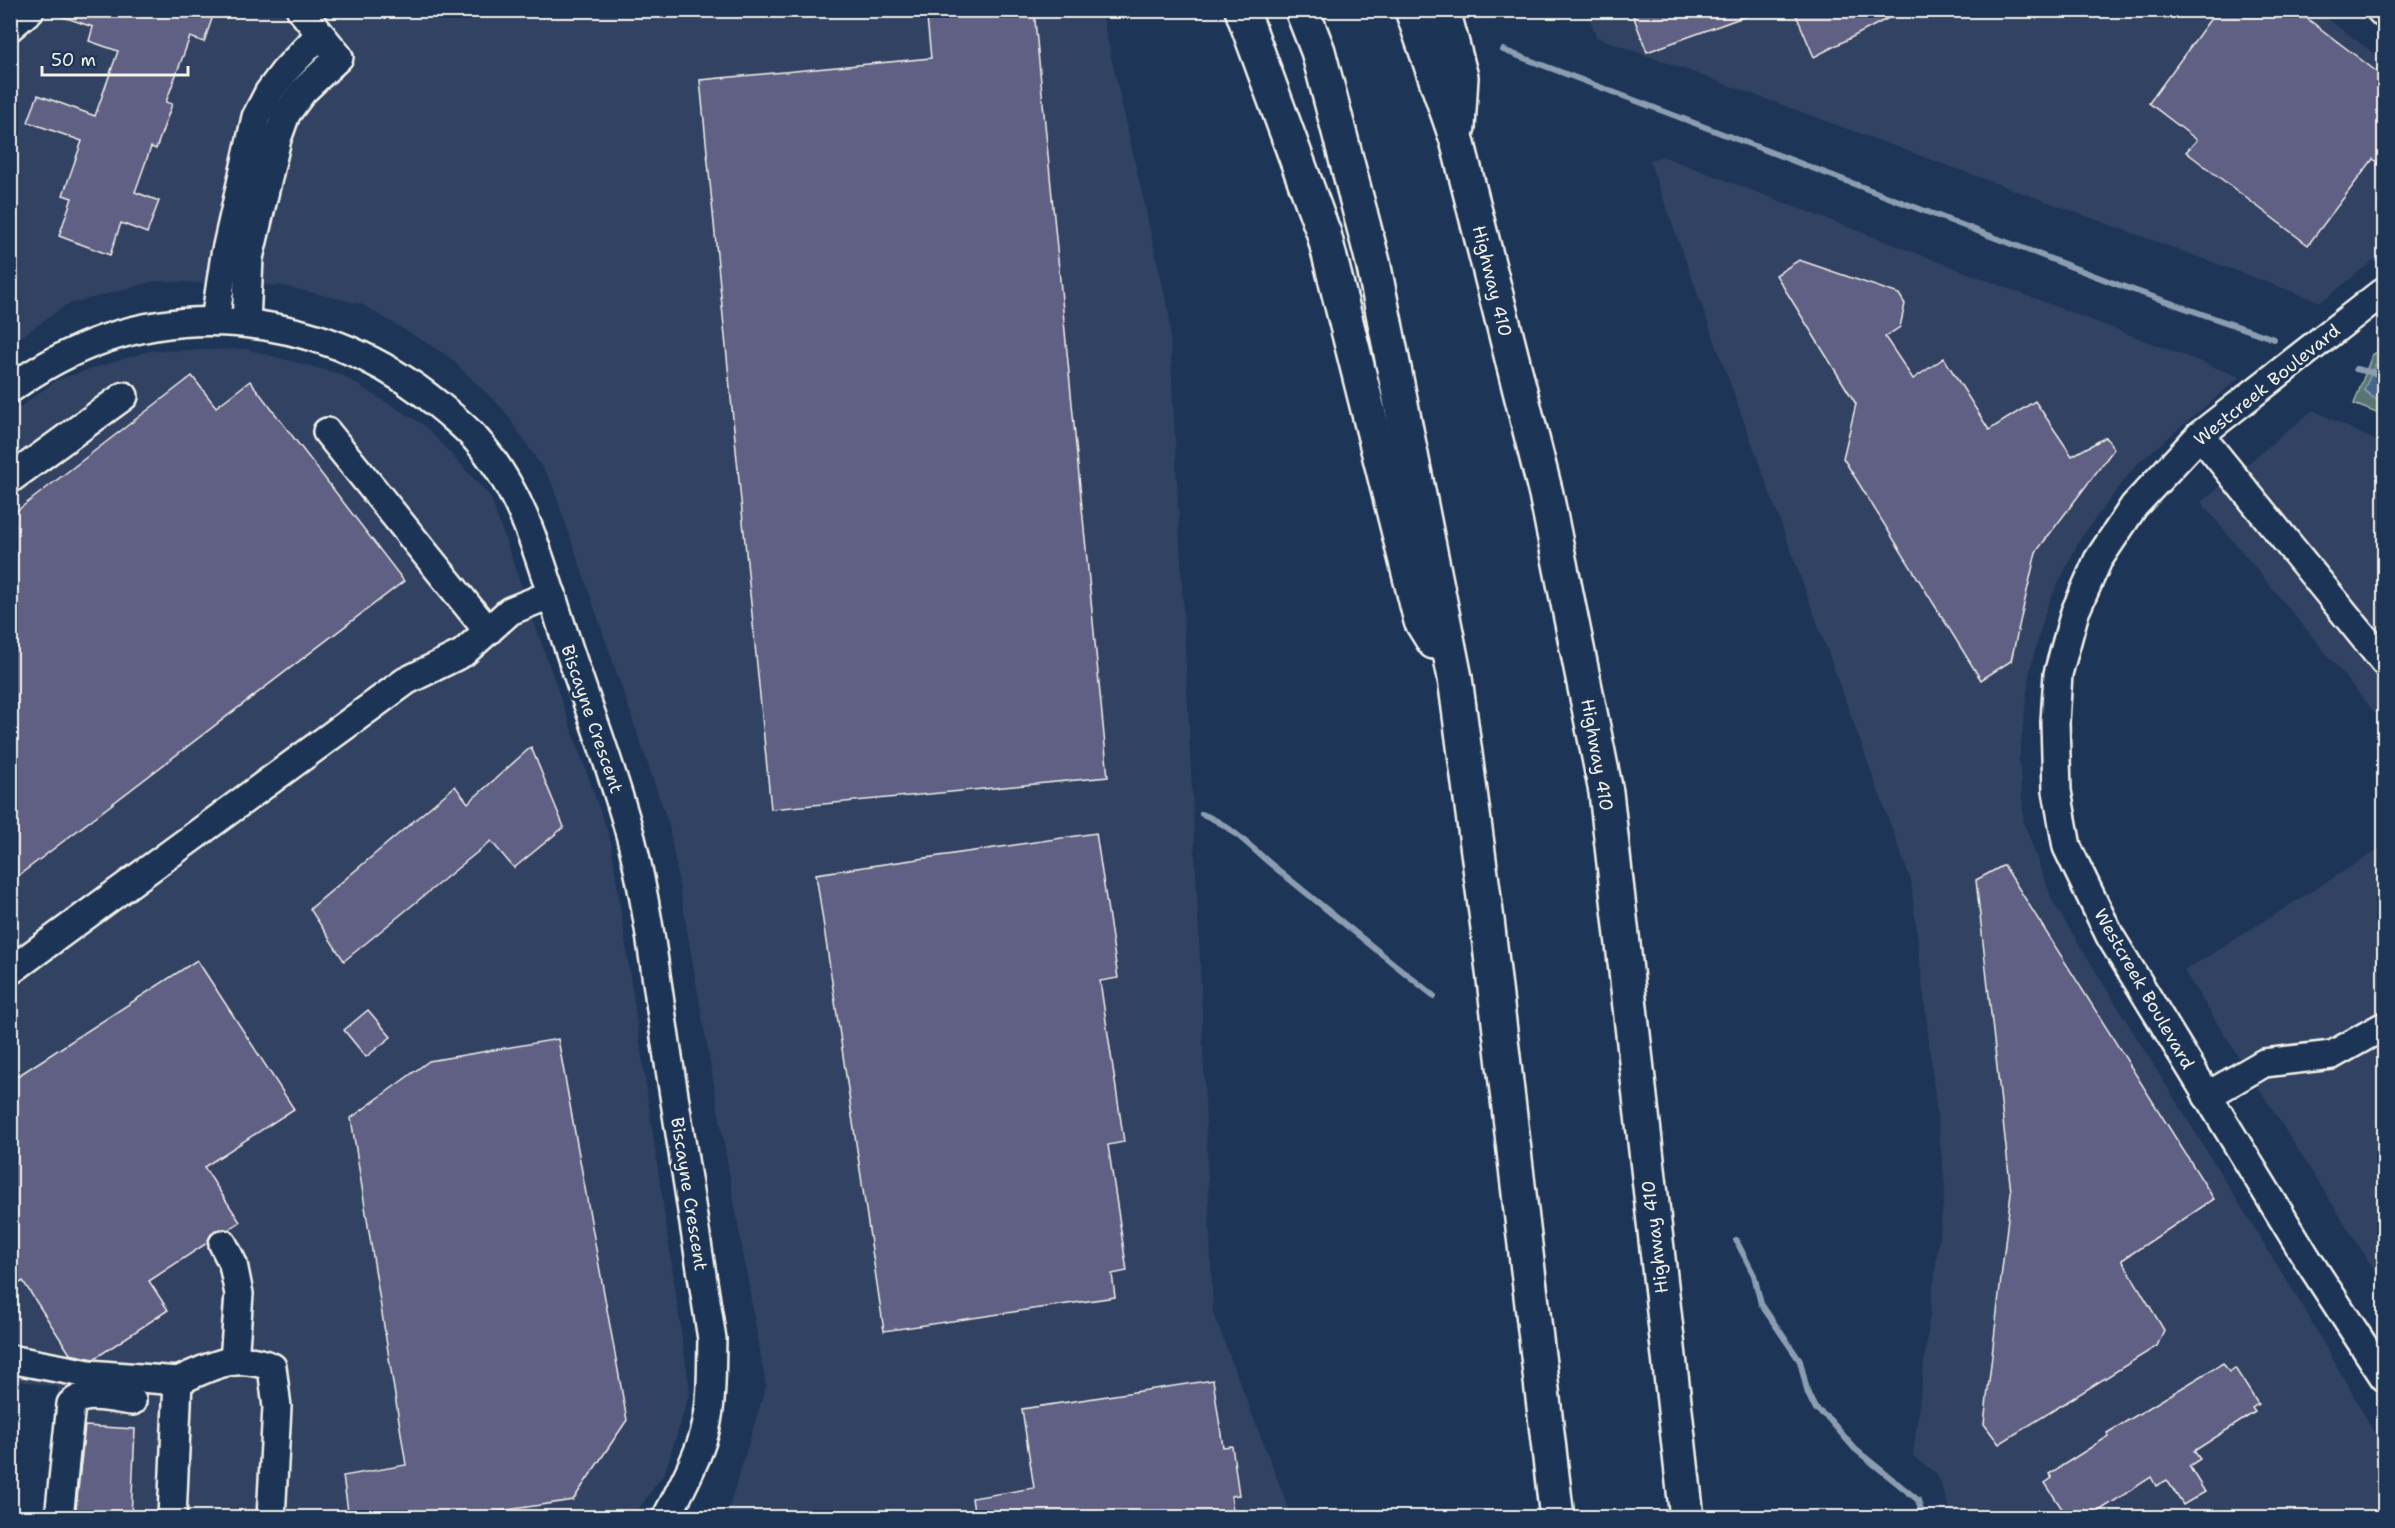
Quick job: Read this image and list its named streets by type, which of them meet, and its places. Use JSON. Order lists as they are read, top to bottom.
{
  "streets": {
    "highway": ["Highway 410"],
    "street": ["Westcreek Boulevard", "Biscayne Crescent"]
  },
  "scale_bar": "50 m"
}
